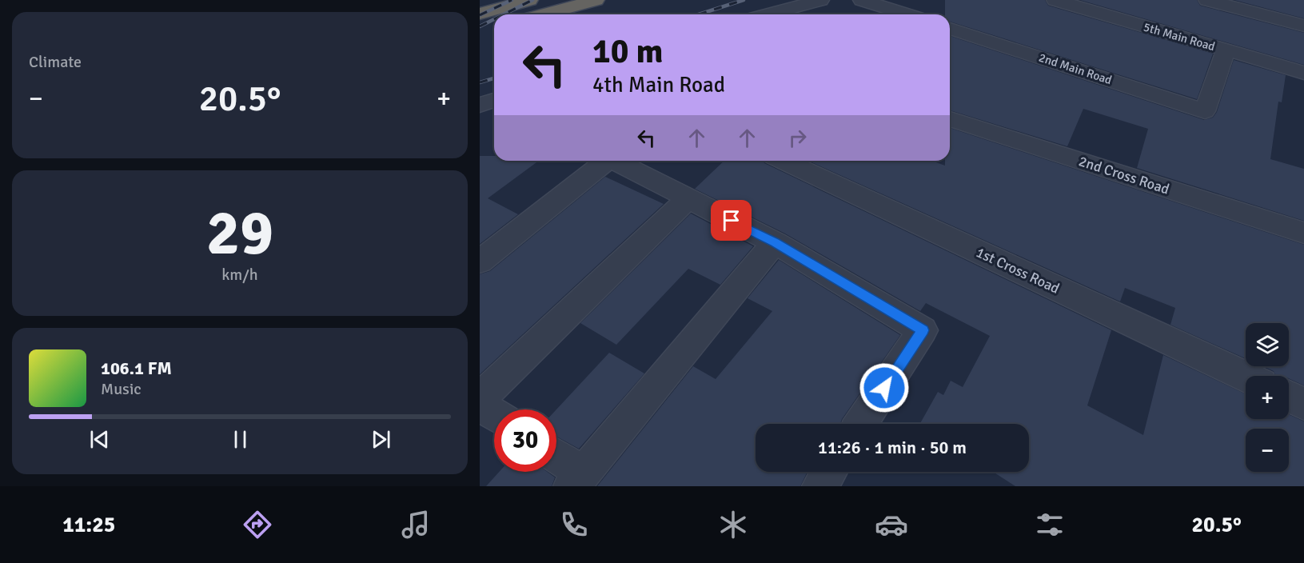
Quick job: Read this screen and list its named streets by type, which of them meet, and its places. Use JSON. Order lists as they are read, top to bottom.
{
  "streets": {
    "street": [
      "5th Main Road",
      "2nd Main Road",
      "2nd Cross Road",
      "1st Cross Road"
    ]
  },
  "crossings": [
    ["5th Main Road", "2nd Main Road"]
  ],
  "page": {
    "tile": [
      "Climate",
      ["29", "km/h"]
    ],
    "turn": ["10 m", "4th Main Road"],
    "heat": ["−", "20.5°", "+"],
    "map_buttons": ["+", "−"],
    "song": ["106.1 FM", "Music"],
    "limit": "30",
    "trip": "11:26 · 1 min · 50 m",
    "tabs": ["11:25", "20.5°"]
  }
}
